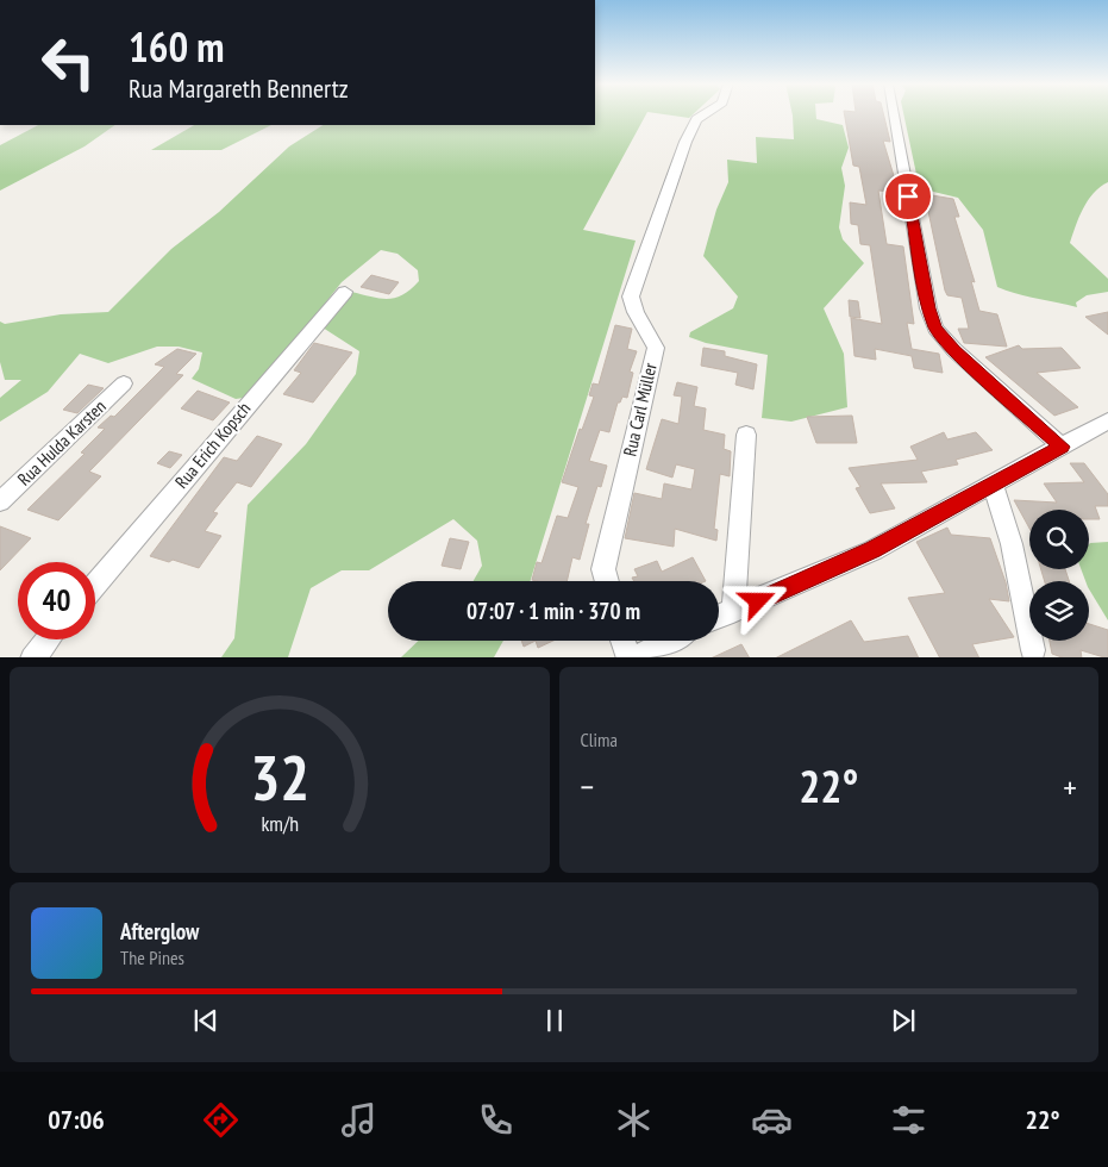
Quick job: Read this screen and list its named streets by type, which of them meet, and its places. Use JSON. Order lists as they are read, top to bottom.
{
  "streets": {
    "street": ["Rua Carl Müller", "Rua Hulda Karsten", "Rua Erich Kopsch"]
  },
  "page": {
    "turn": ["160 m", "Rua Margareth Bennertz"],
    "limit": "40",
    "trip": "07:07 · 1 min · 370 m",
    "tile": "Clima",
    "heat": ["−", "22°", "+"],
    "song": ["Afterglow", "The Pines"],
    "tabs": ["07:06", "22°"],
    "gauge": ["32", "km/h"]
  }
}
